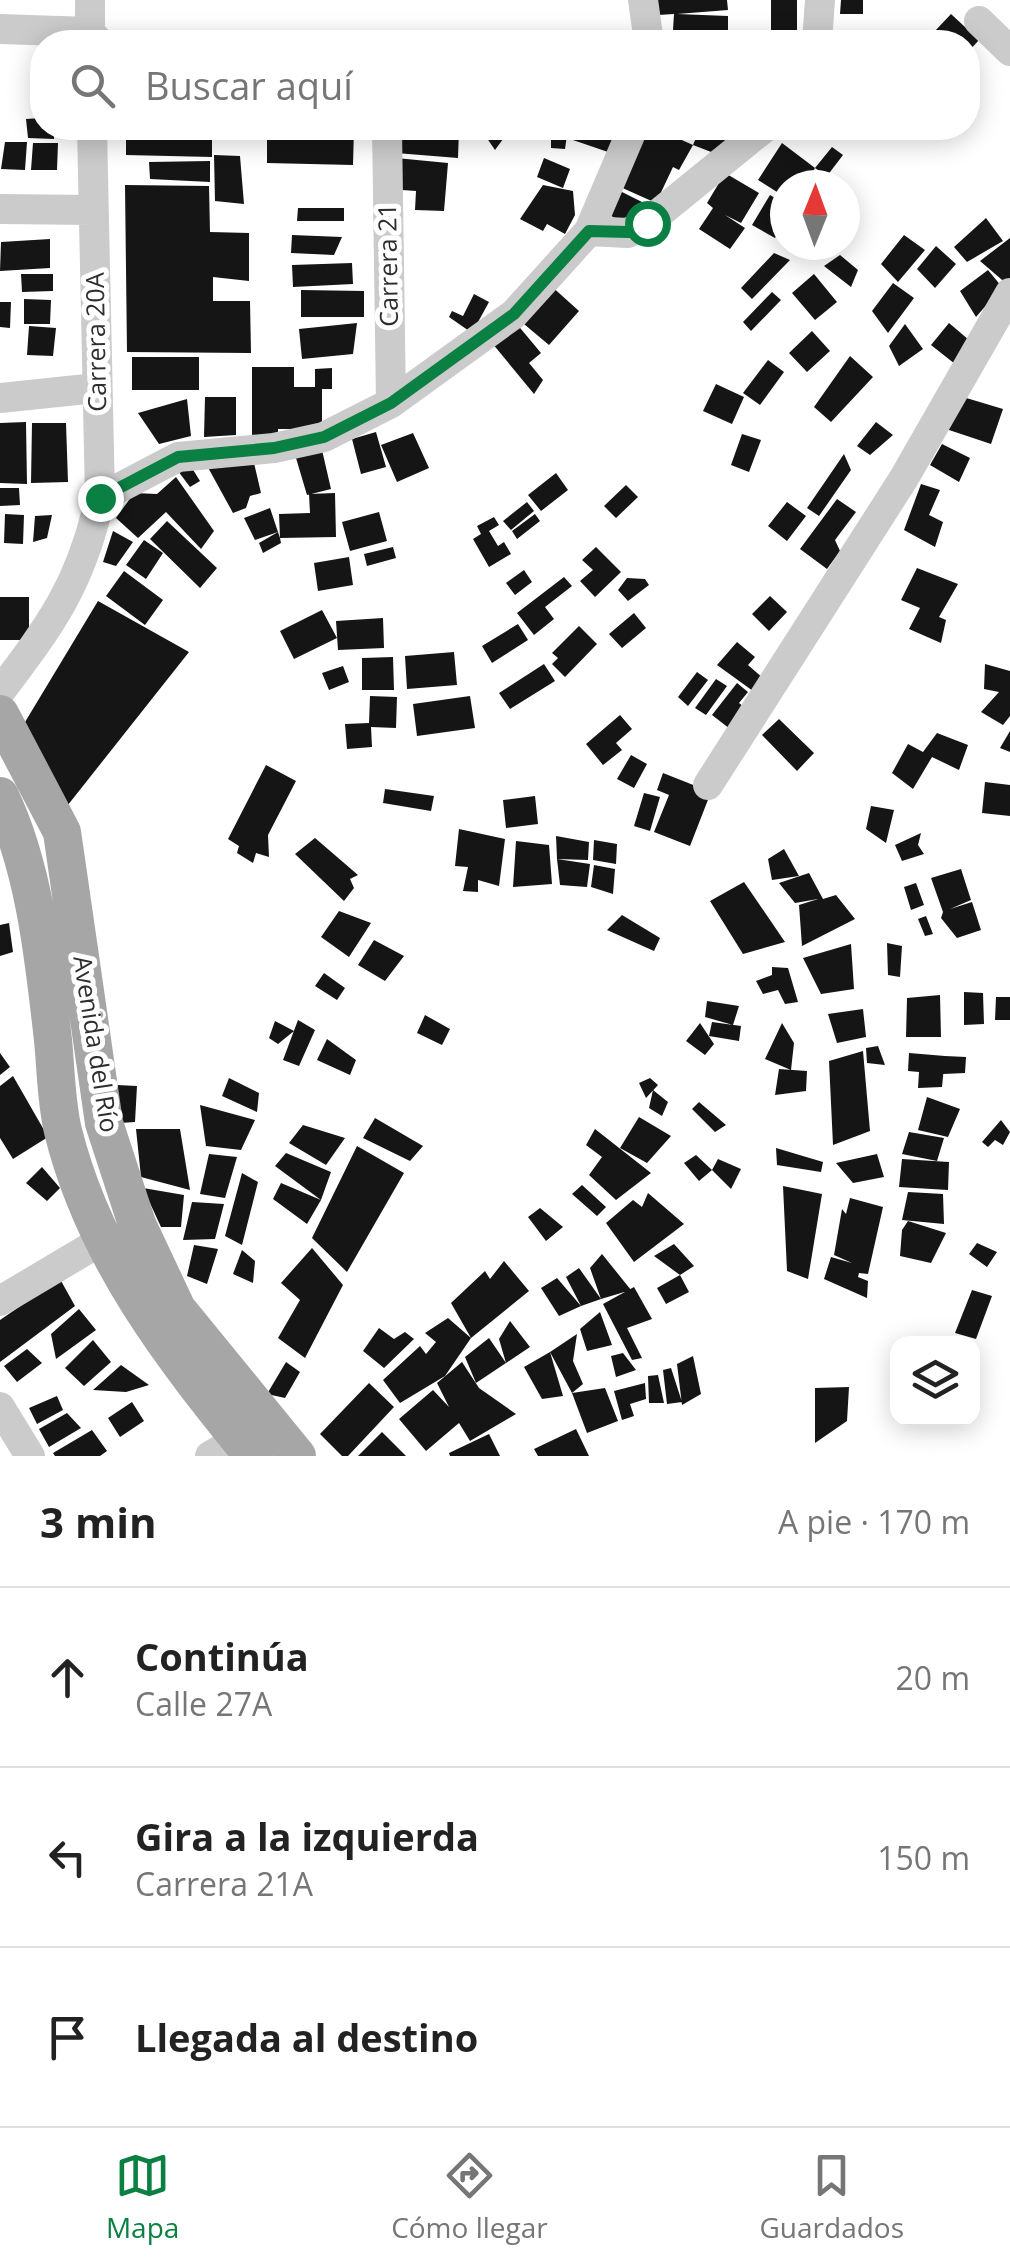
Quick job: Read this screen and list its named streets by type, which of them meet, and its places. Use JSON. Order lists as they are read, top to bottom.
{
  "streets": {
    "main road": ["Avenida del Río"],
    "street": ["Carrera 21", "Carrera 20A"]
  },
  "north": "top",
  "page": {
    "search": "Buscar aquí",
    "heading": ["3 min", "A pie · 170 m"],
    "list": [
      ["Continúa", "Calle 27A", "20 m"],
      ["Gira a la izquierda", "Carrera 21A", "150 m"],
      "Llegada al destino"
    ],
    "nav": ["Mapa", "Cómo llegar", "Guardados"]
  }
}
